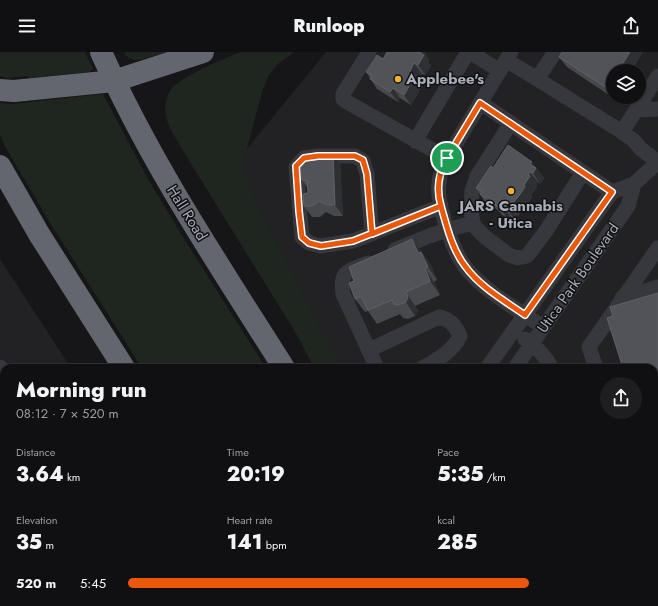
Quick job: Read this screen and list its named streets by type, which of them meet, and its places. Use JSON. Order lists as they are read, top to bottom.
{
  "streets": {
    "highway": ["Hall Road"],
    "street": ["Utica Park Boulevard"]
  },
  "places": ["Applebee's", "JARS Cannabis - Utica"],
  "page": {
    "header": "Runloop",
    "heading": ["Morning run", "08:12 · 7 × 520 m"],
    "stats": [
      ["Distance", "3.64 km"],
      ["Time", "20:19"],
      ["Pace", "5:35 /km"],
      ["Elevation", "35 m"],
      ["Heart rate", "141 bpm"],
      ["kcal", "285"]
    ],
    "list": [
      {
        "name": "520 m",
        "note": "5:45"
      }
    ]
  }
}
